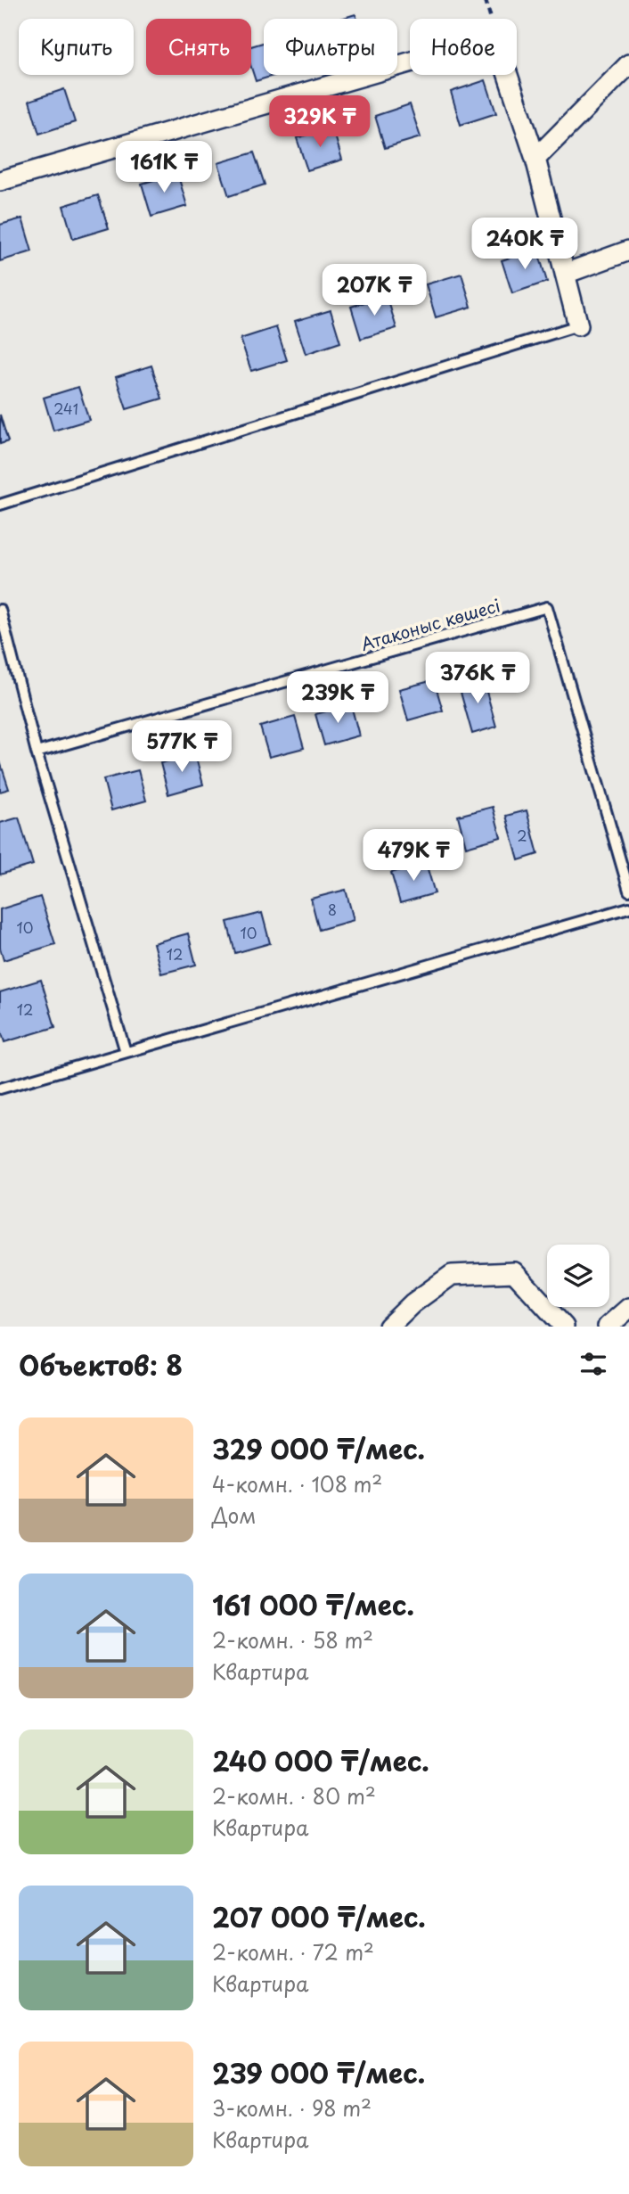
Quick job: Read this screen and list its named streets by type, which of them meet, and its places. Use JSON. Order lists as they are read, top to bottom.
{
  "streets": {
    "lane": ["Атаконыс көшесі"]
  },
  "house_numbers": [
    "241",
    "2",
    "8",
    "10",
    "10",
    "12",
    "12"
  ],
  "page": {
    "chip": [
      "Купить",
      "Снять",
      "Фильтры",
      "Новое"
    ],
    "price": [
      "329K ₸",
      "161K ₸",
      "240K ₸",
      "207K ₸",
      "376K ₸",
      "239K ₸",
      "577K ₸",
      "479K ₸"
    ],
    "heading": "Объектов: 8",
    "list": [
      {
        "name": "329 000 ₸/мес.",
        "note": "4-комн. · 108 m² · Дом"
      },
      {
        "name": "161 000 ₸/мес.",
        "note": "2-комн. · 58 m² · Квартира"
      },
      {
        "name": "240 000 ₸/мес.",
        "note": "2-комн. · 80 m² · Квартира"
      },
      {
        "name": "207 000 ₸/мес.",
        "note": "2-комн. · 72 m² · Квартира"
      },
      {
        "name": "239 000 ₸/мес.",
        "note": "3-комн. · 98 m² · Квартира"
      }
    ]
  }
}
